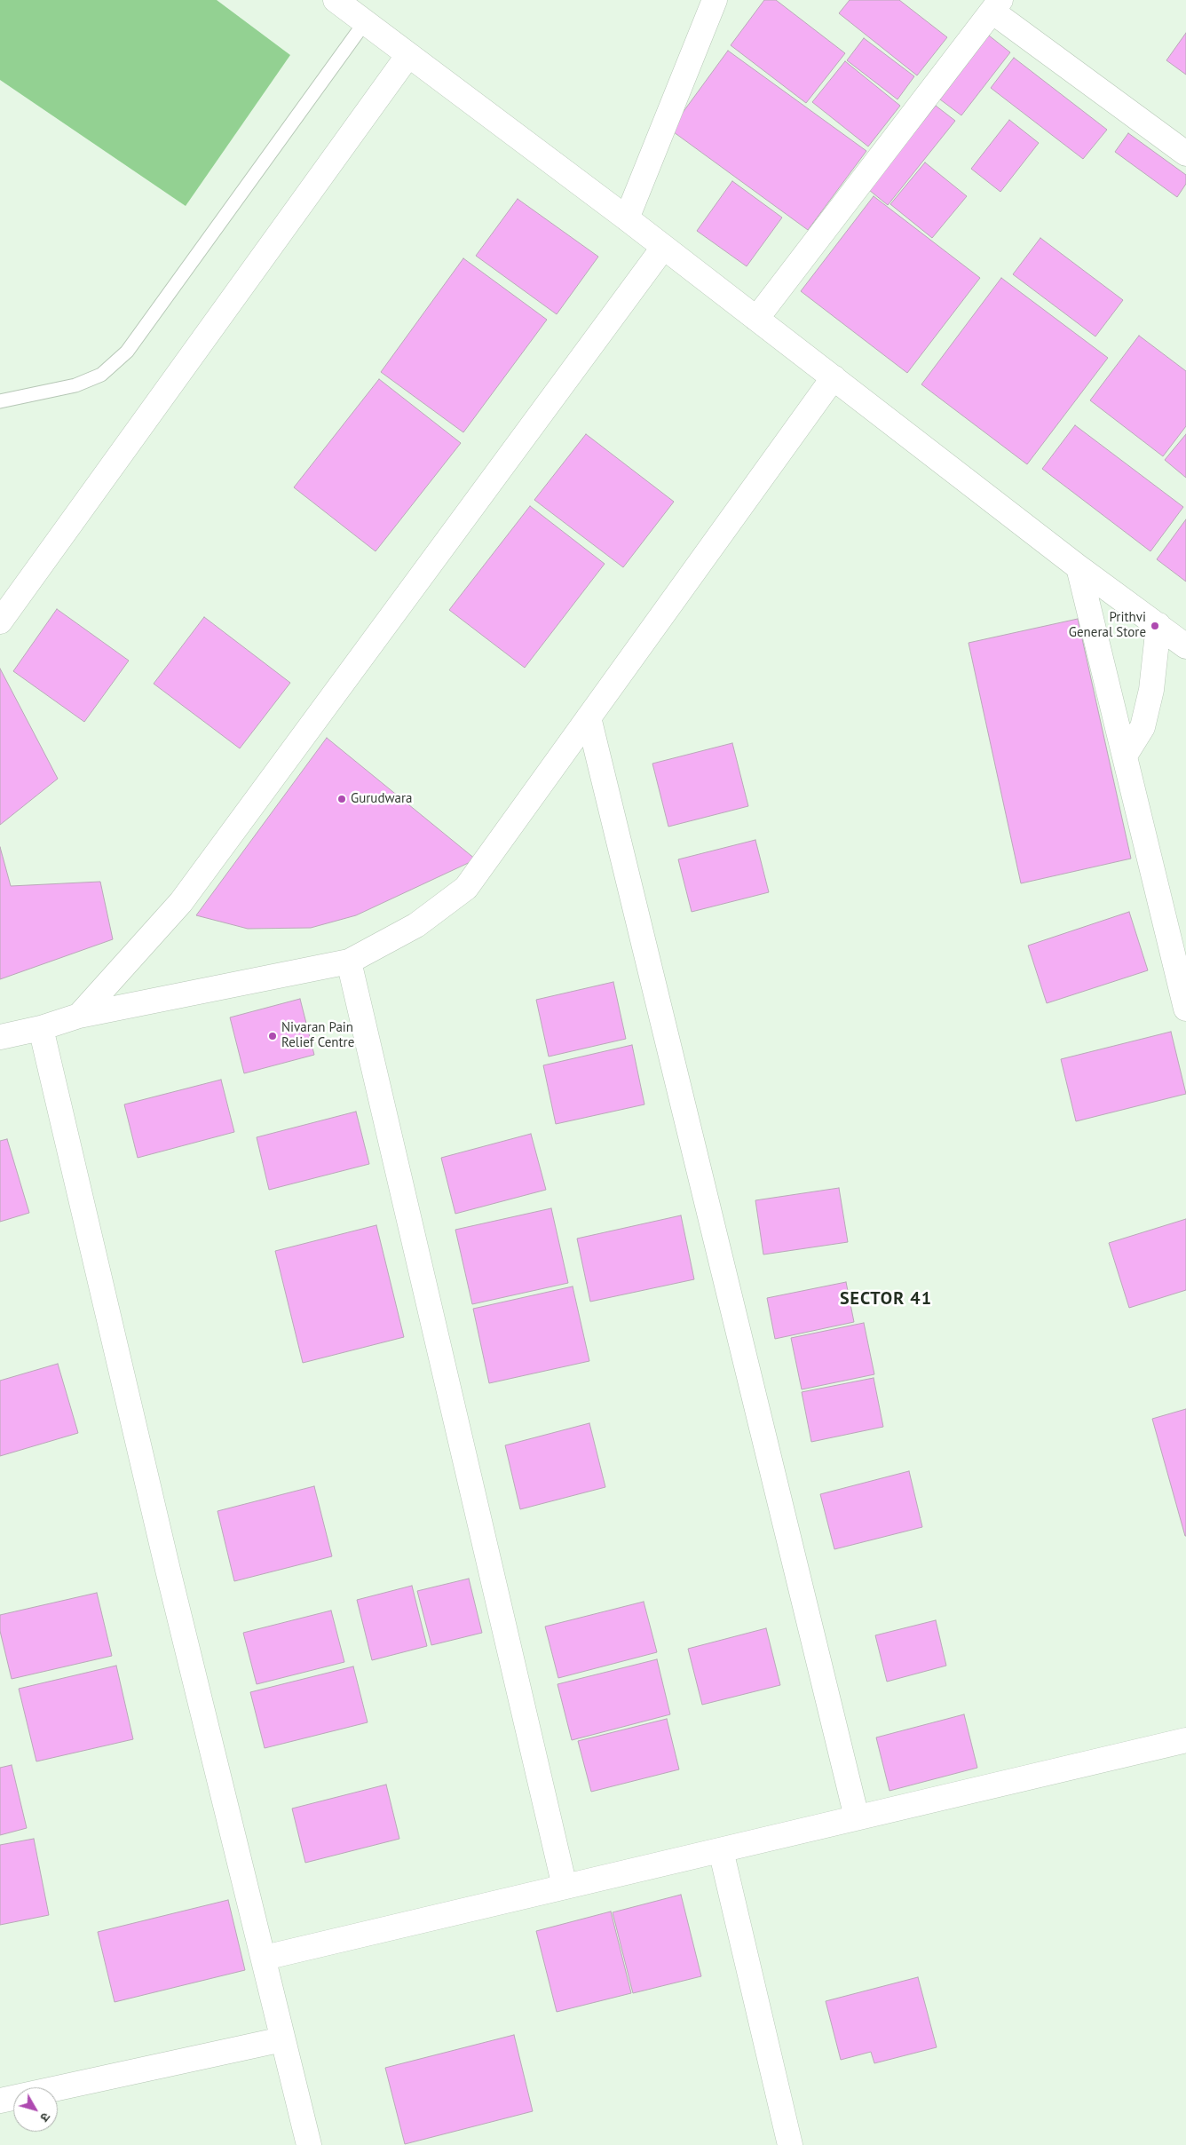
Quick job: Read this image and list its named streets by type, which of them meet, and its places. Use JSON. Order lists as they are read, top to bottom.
{
  "districts": ["SECTOR 41"],
  "places": ["Prithvi General Store", "Gurudwara", "Nivaran Pain Relief Centre"],
  "north": "bottom right"
}
